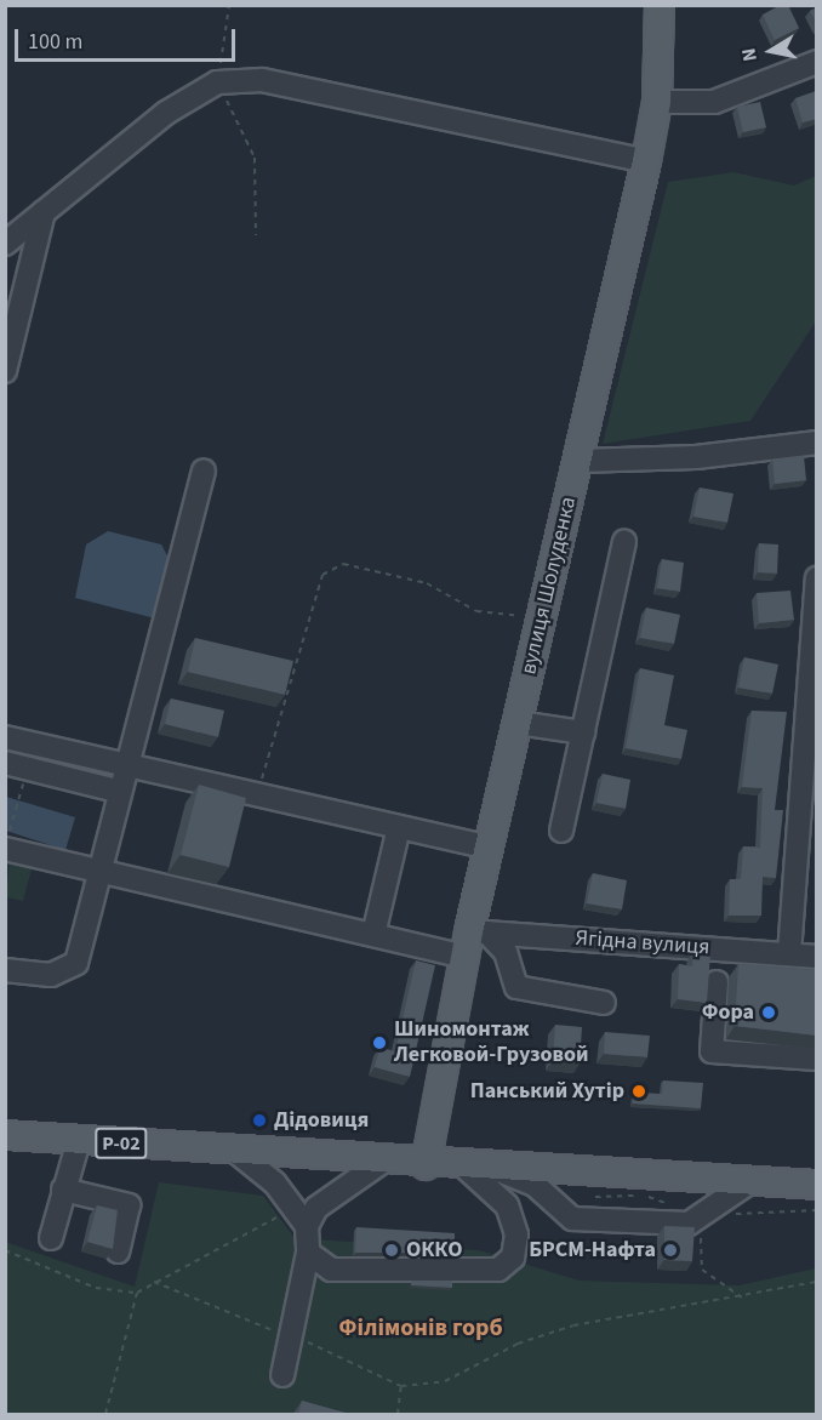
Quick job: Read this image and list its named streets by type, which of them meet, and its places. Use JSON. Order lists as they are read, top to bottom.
{
  "streets": {
    "main road": ["вулиця Шолуденка", "Р-02"],
    "street": ["Ягідна вулиця"]
  },
  "crossings": [
    ["вулиця Шолуденка", "Ягідна вулиця"],
    ["вулиця Шолуденка", "Р-02"]
  ],
  "districts": ["Філімонів горб"],
  "places": [
    "Фора",
    "Шиномонтаж Легковой-Грузовой",
    "Панський Хутір",
    "Дідовиця",
    "ОККО",
    "БРСМ-Нафта"
  ],
  "scale_bar": "100 m",
  "north": "left"
}
